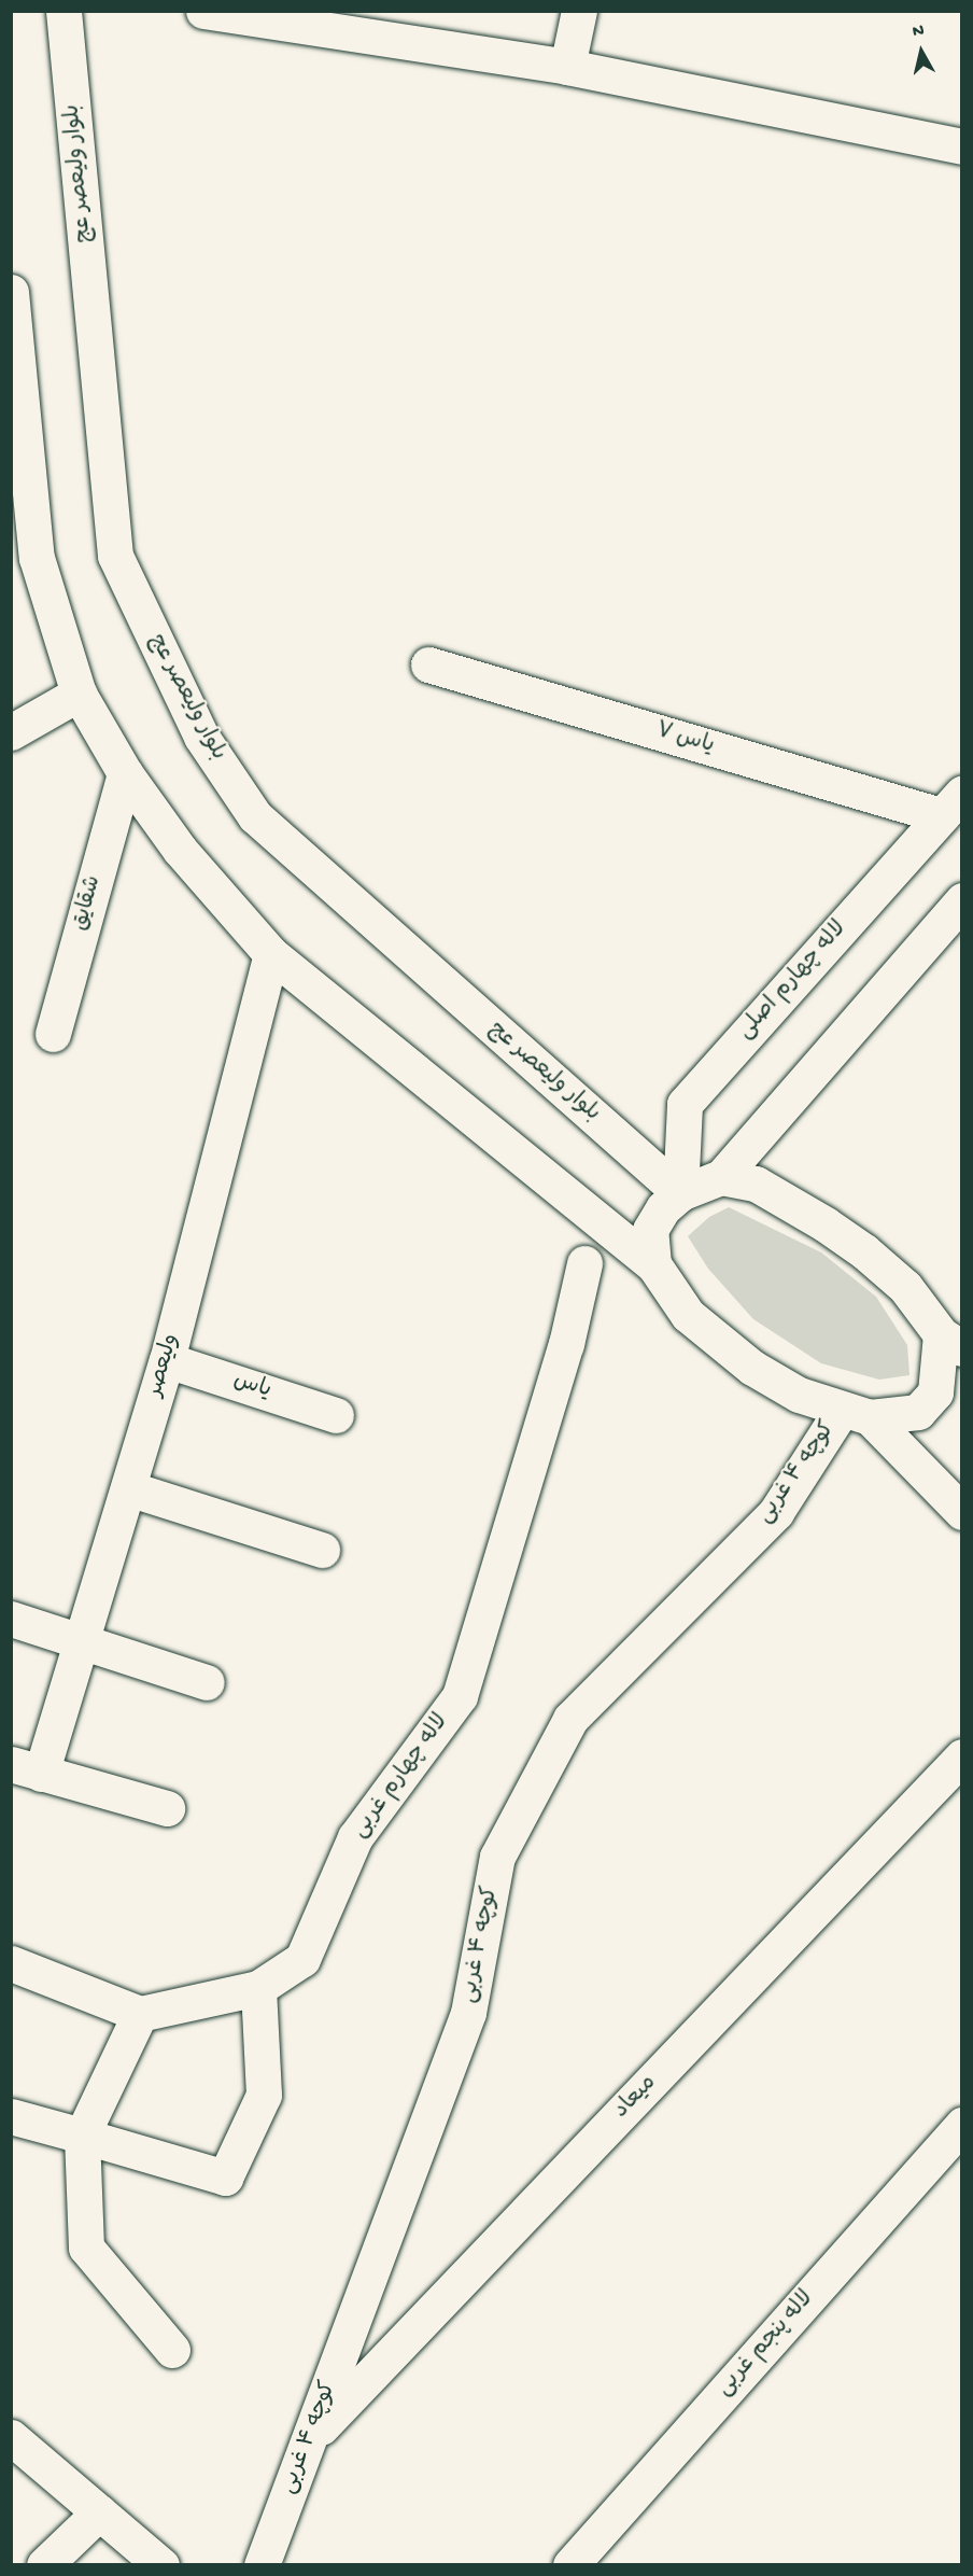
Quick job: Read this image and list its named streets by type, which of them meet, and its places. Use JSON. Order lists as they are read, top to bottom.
{
  "streets": {
    "street": [
      "بلوار ولیعصر عج",
      "یاس ۷",
      "شقایق",
      "لاله چهارم اصلی",
      "ولیعصر",
      "یاس",
      "کوچه ۴ غربی",
      "لاله چهارم غربی",
      "میعاد",
      "لاله پنجم غربی"
    ]
  },
  "crossings": [
    ["بلوار ولیعصر عج", "لاله چهارم اصلی"],
    ["یاس ۷", "لاله چهارم اصلی"],
    ["ولیعصر", "یاس"],
    ["کوچه ۴ غربی", "میعاد"]
  ],
  "north": "top"
}
